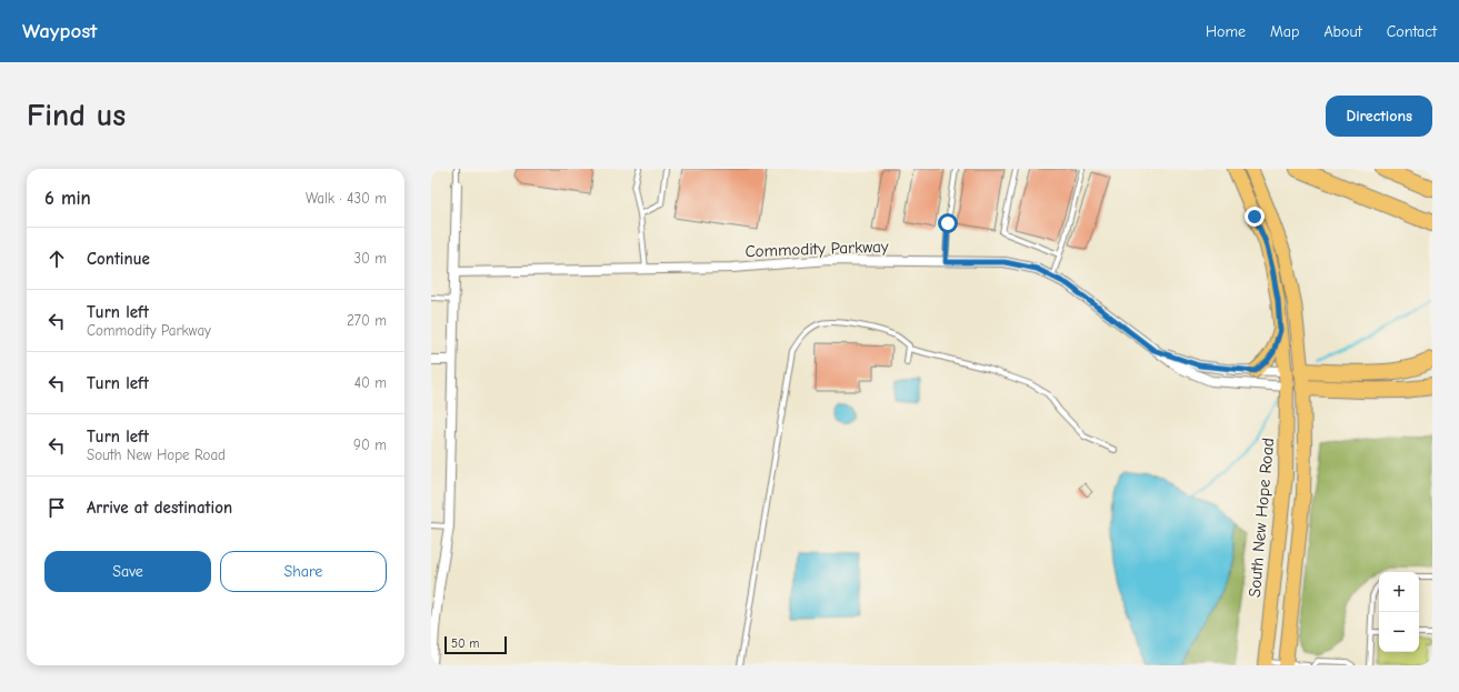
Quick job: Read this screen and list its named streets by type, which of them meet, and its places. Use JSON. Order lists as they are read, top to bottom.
{
  "streets": {
    "main road": ["South New Hope Road"],
    "street": ["Commodity Parkway"]
  },
  "crossings": [
    ["Commodity Parkway", "South New Hope Road"]
  ],
  "scale_bar": "50 m",
  "page": {
    "header": "Waypost",
    "nav": [
      "Home",
      "Map",
      "About",
      "Contact"
    ],
    "buttons": [
      "Directions",
      ["Save", "Share"]
    ],
    "title": "Find us",
    "heading": ["6 min", "Walk · 430 m"],
    "list": [
      ["Continue", "30 m"],
      ["Turn left", "Commodity Parkway", "270 m"],
      ["Turn left", "40 m"],
      ["Turn left", "South New Hope Road", "90 m"],
      "Arrive at destination"
    ],
    "map_buttons": ["+", "−"],
    "scale": "50 m"
  }
}
